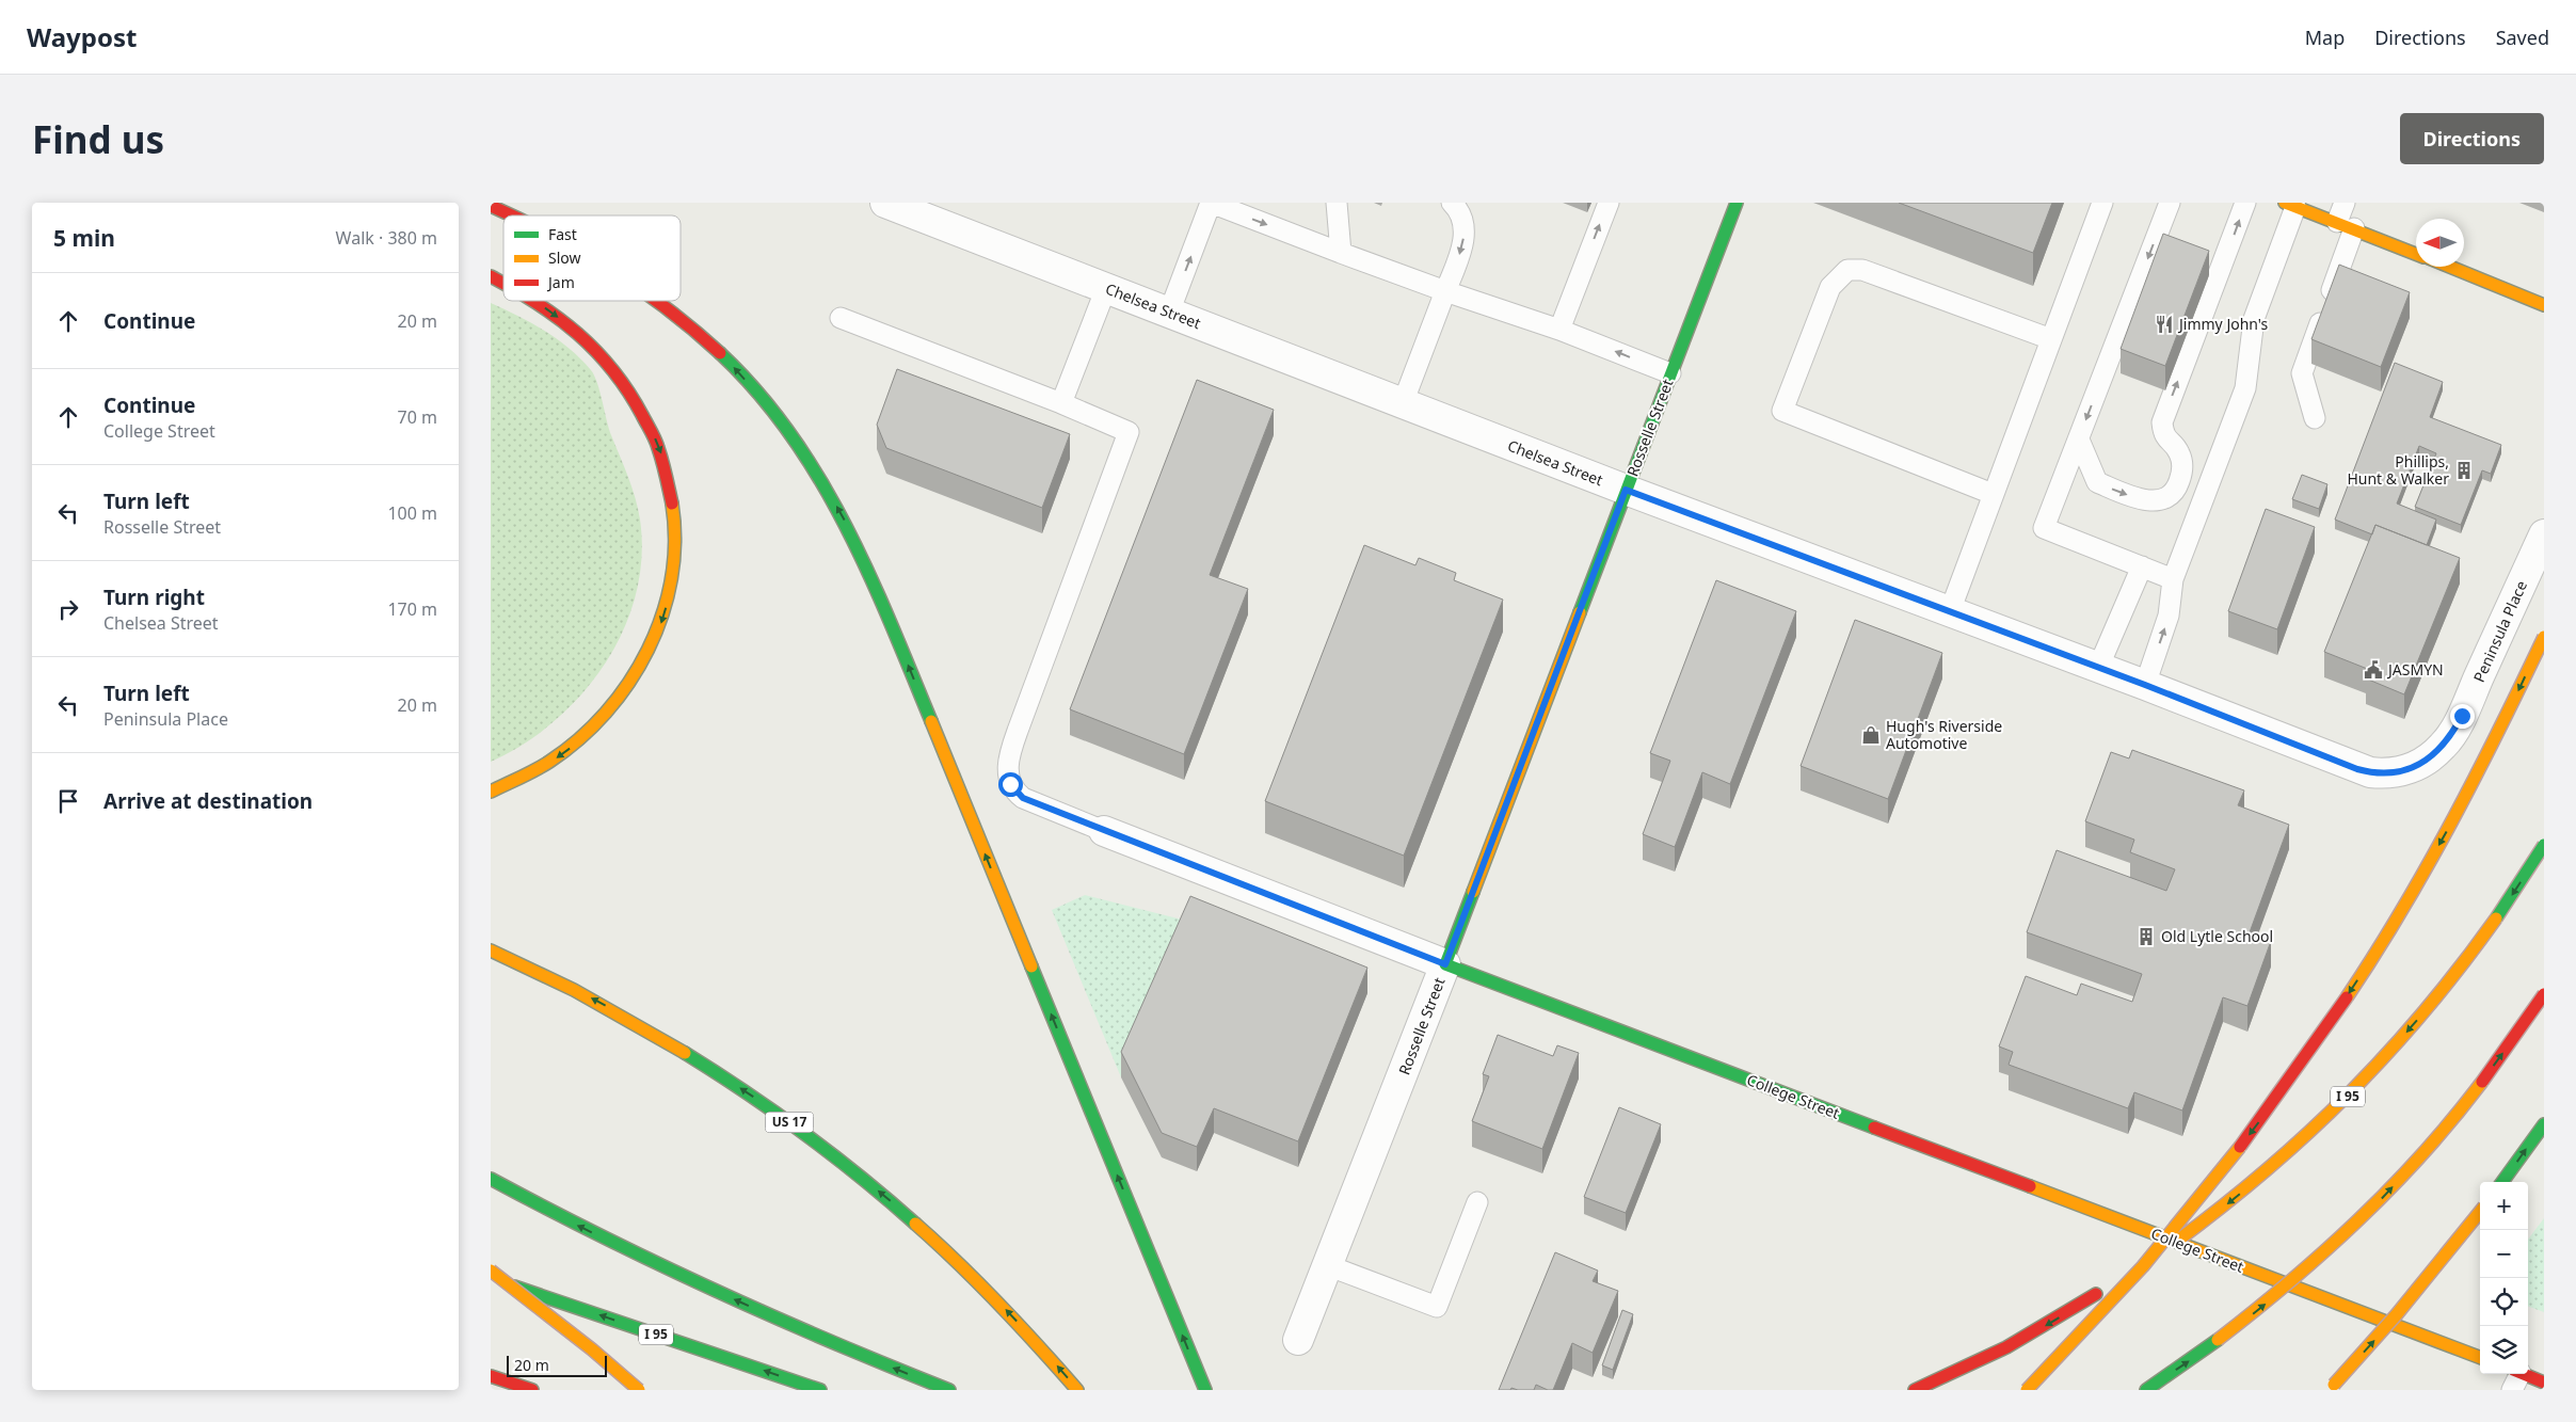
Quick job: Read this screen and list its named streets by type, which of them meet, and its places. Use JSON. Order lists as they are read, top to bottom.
{
  "streets": {
    "main road": [
      "Rosselle Street",
      "College Street",
      "I 95",
      "US 17"
    ],
    "street": ["Chelsea Street", "Peninsula Place"]
  },
  "crossings": [
    ["Chelsea Street", "Rosselle Street"],
    ["Chelsea Street", "Peninsula Place"],
    ["Rosselle Street", "College Street"]
  ],
  "places": {
    "restaurant": ["Jimmy John's"],
    "building": ["Phillips, Hunt & Walker", "Old Lytle School"],
    "public building": ["JASMYN"],
    "shop": ["Hugh's Riverside Automotive"]
  },
  "legend": ["Fast", "Slow", "Jam"],
  "scale_bar": "20 m",
  "north": "left",
  "page": {
    "header": "Waypost",
    "nav": ["Map", "Directions", "Saved"],
    "buttons": "Directions",
    "title": "Find us",
    "heading": ["5 min", "Walk · 380 m"],
    "list": [
      ["Continue", "20 m"],
      ["Continue", "College Street", "70 m"],
      ["Turn left", "Rosselle Street", "100 m"],
      ["Turn right", "Chelsea Street", "170 m"],
      ["Turn left", "Peninsula Place", "20 m"],
      "Arrive at destination"
    ],
    "map_buttons": ["+", "−"],
    "scale": "20 m"
  }
}
